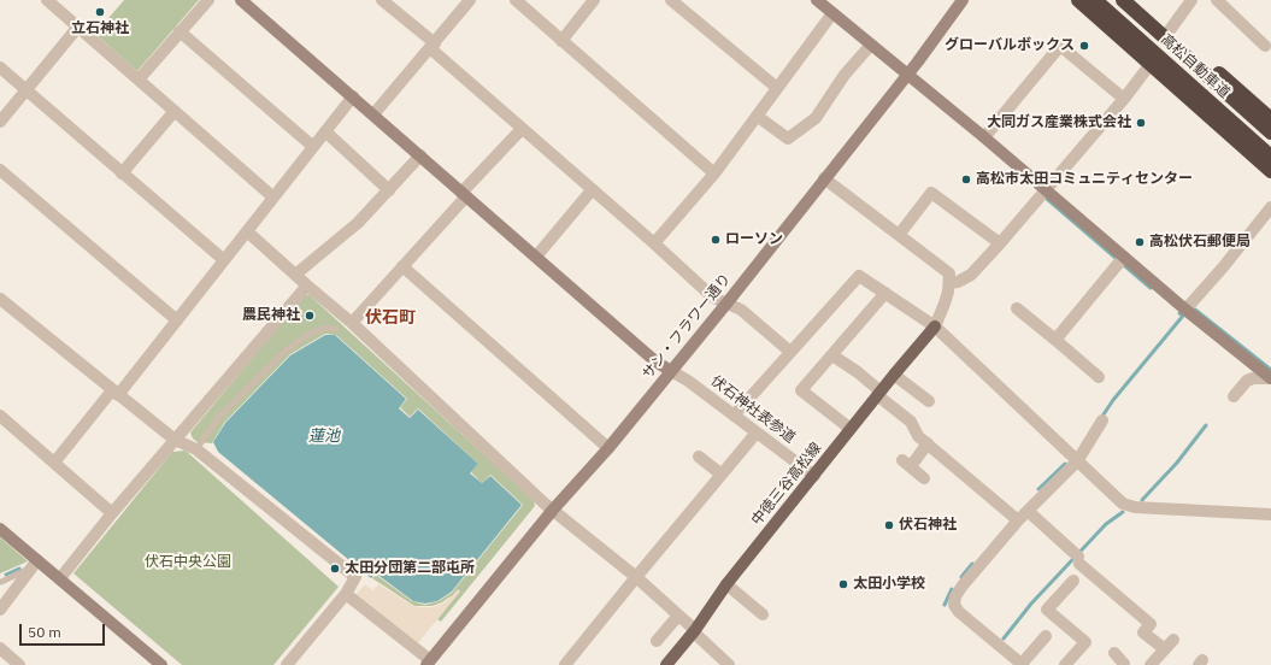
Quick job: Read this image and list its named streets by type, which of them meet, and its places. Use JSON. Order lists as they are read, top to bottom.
{
  "streets": {
    "highway": ["高松自動車道"],
    "main road": ["中徳三谷高松線"],
    "street": ["サン・フラワー通り", "伏石神社表参道"]
  },
  "crossings": [
    ["サン・フラワー通り", "伏石神社表参道"],
    ["伏石神社表参道", "中徳三谷高松線"]
  ],
  "districts": ["伏石町"],
  "water": ["蓮池"],
  "parks": ["伏石中央公園"],
  "places": [
    "立石神社",
    "グローバルボックス",
    "大同ガス産業株式会社",
    "高松市太田コミュニティセンター",
    "ローソン",
    "高松伏石郵便局",
    "農民神社",
    "伏石神社",
    "太田分団第二部屯所",
    "太田小学校"
  ],
  "scale_bar": "50 m"
}
